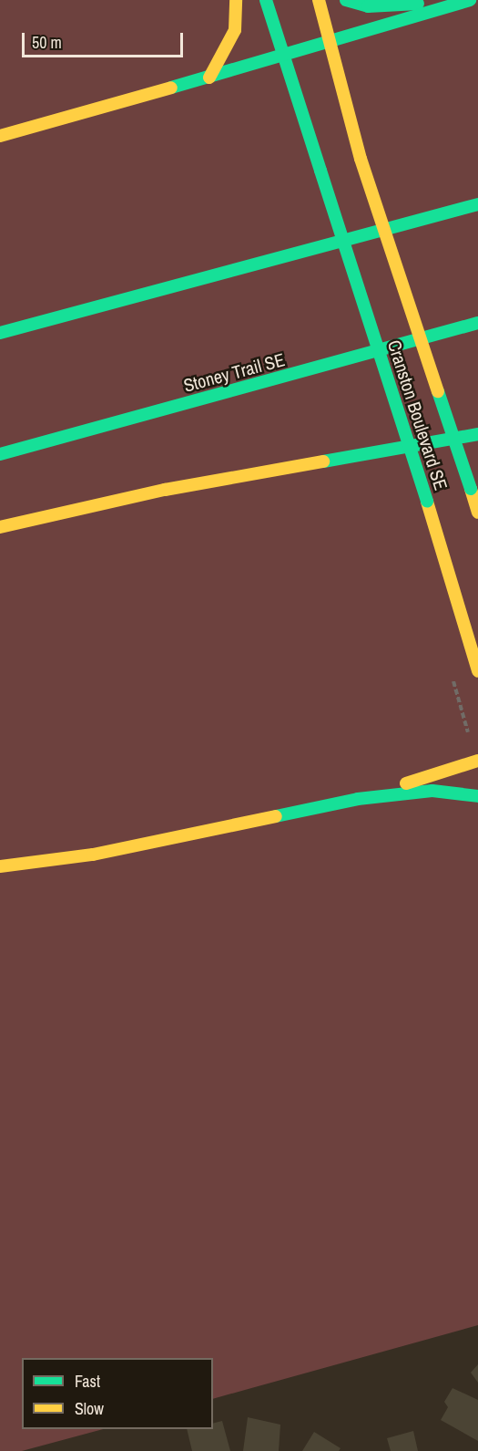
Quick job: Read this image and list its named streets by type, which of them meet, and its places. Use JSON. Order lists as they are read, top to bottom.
{
  "streets": {
    "main road": ["Stoney Trail SE", "Cranston Boulevard SE"]
  },
  "legend": ["Fast", "Slow"],
  "scale_bar": "50 m"
}
